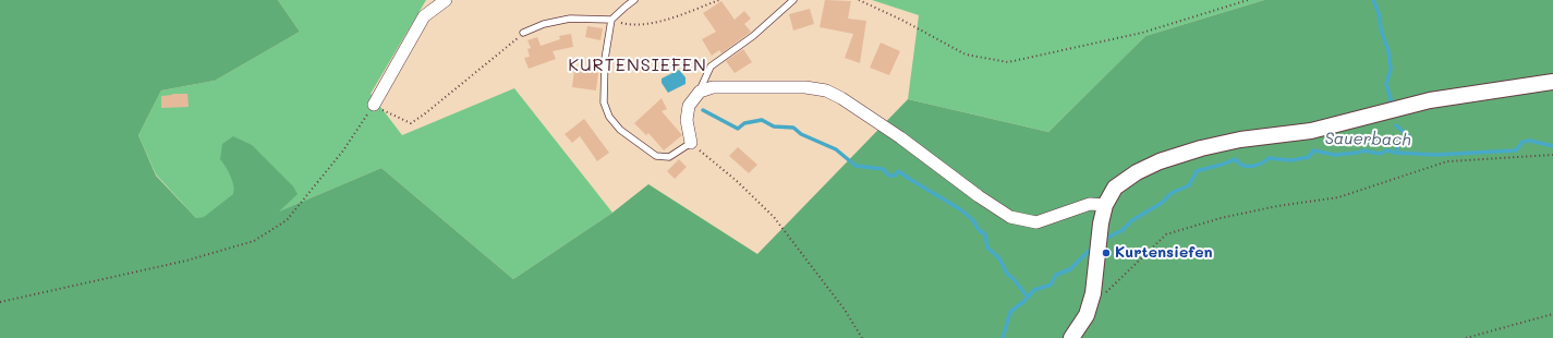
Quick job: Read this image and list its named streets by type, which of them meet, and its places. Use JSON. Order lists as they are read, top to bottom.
{
  "districts": ["KURTENSIEFEN"],
  "water": ["Sauerbach"],
  "places": ["Kurtensiefen"]
}
